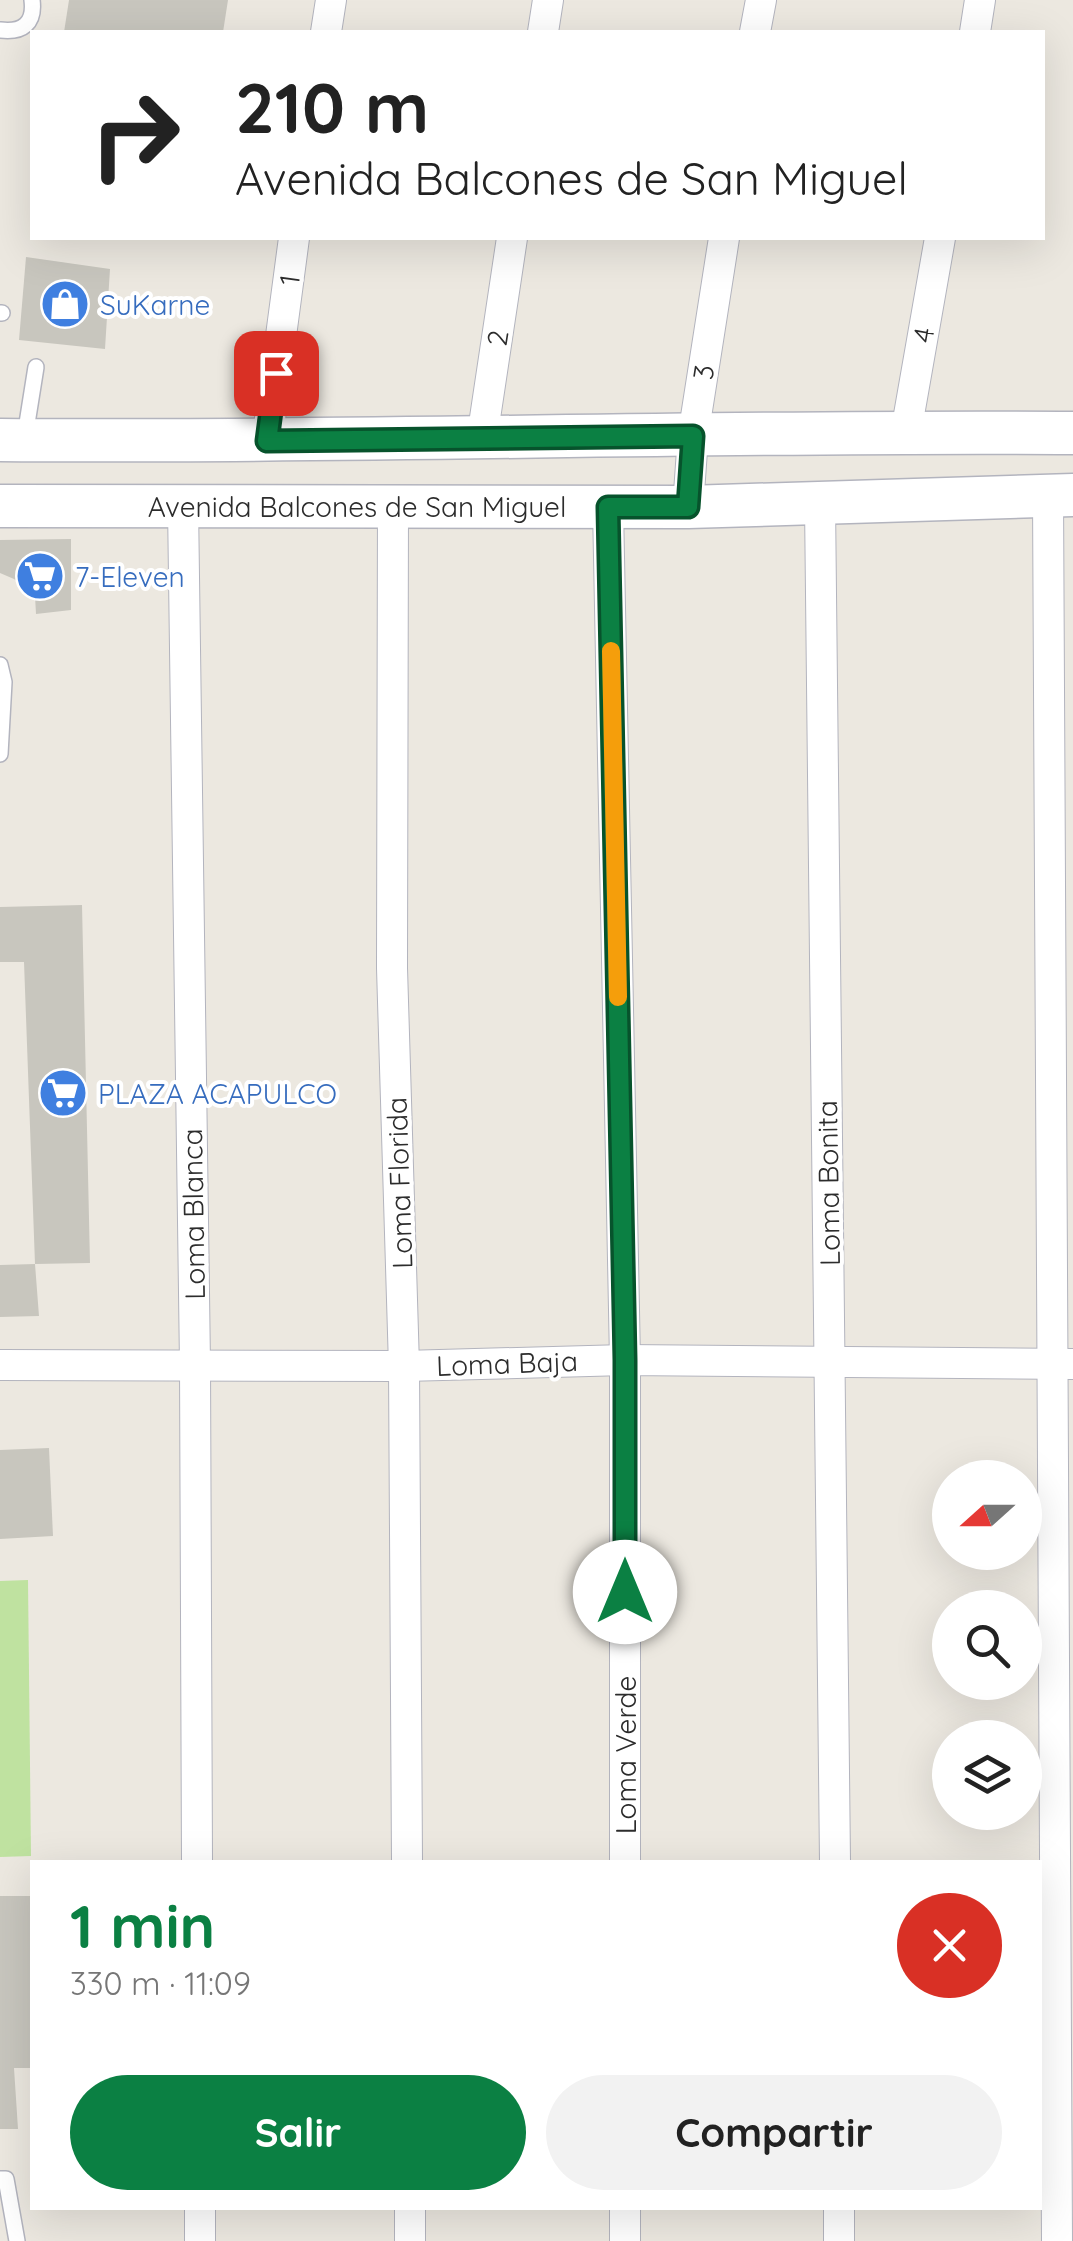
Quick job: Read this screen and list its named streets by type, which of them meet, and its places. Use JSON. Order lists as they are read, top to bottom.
{
  "streets": {
    "street": [
      "1",
      "4",
      "2",
      "3",
      "Avenida Balcones de San Miguel",
      "Loma Florida",
      "Loma Bonita",
      "Loma Blanca",
      "Loma Baja",
      "Loma Verde"
    ]
  },
  "crossings": [
    ["3", "Avenida Balcones de San Miguel"],
    ["Avenida Balcones de San Miguel", "Loma Florida"],
    ["Avenida Balcones de San Miguel", "Loma Bonita"],
    ["Avenida Balcones de San Miguel", "Loma Blanca"],
    ["Avenida Balcones de San Miguel", "Loma Verde"],
    ["Loma Florida", "Loma Baja"],
    ["Loma Bonita", "Loma Baja"],
    ["Loma Blanca", "Loma Baja"],
    ["Loma Baja", "Loma Verde"]
  ],
  "places": {
    "shop": ["SuKarne"],
    "supermarket": ["7-Eleven", "PLAZA ACAPULCO"]
  },
  "north": "left",
  "page": {
    "turn": ["210 m", "Avenida Balcones de San Miguel"],
    "heading": ["1 min", "330 m · 11:09"],
    "buttons": ["Salir", "Compartir"]
  }
}
